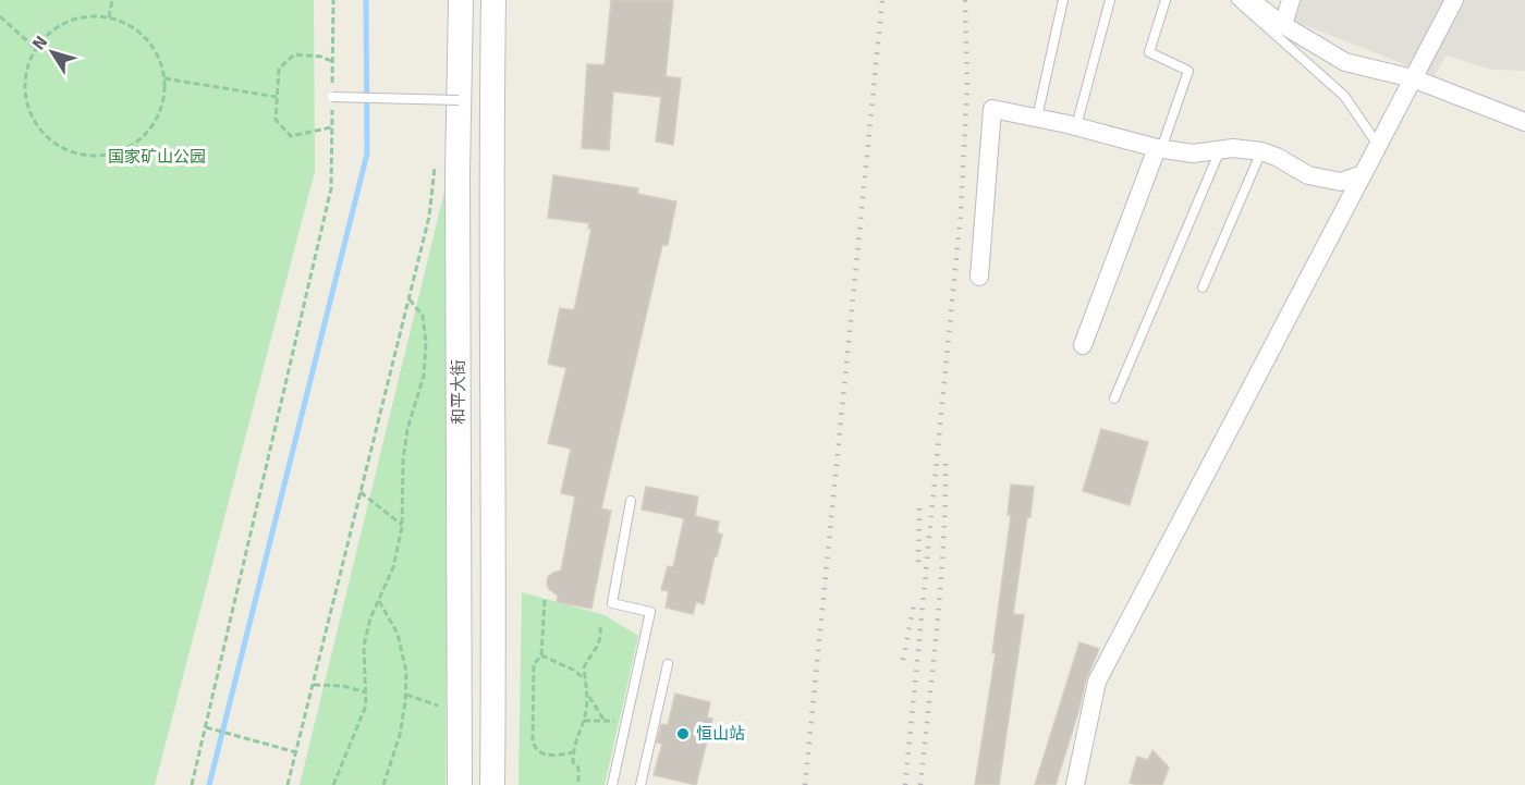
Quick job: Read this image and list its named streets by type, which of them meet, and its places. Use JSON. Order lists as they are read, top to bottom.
{
  "streets": {
    "main road": ["和平大街"]
  },
  "parks": ["国家矿山公园"],
  "places": ["恒山站"],
  "north": "top left"
}
